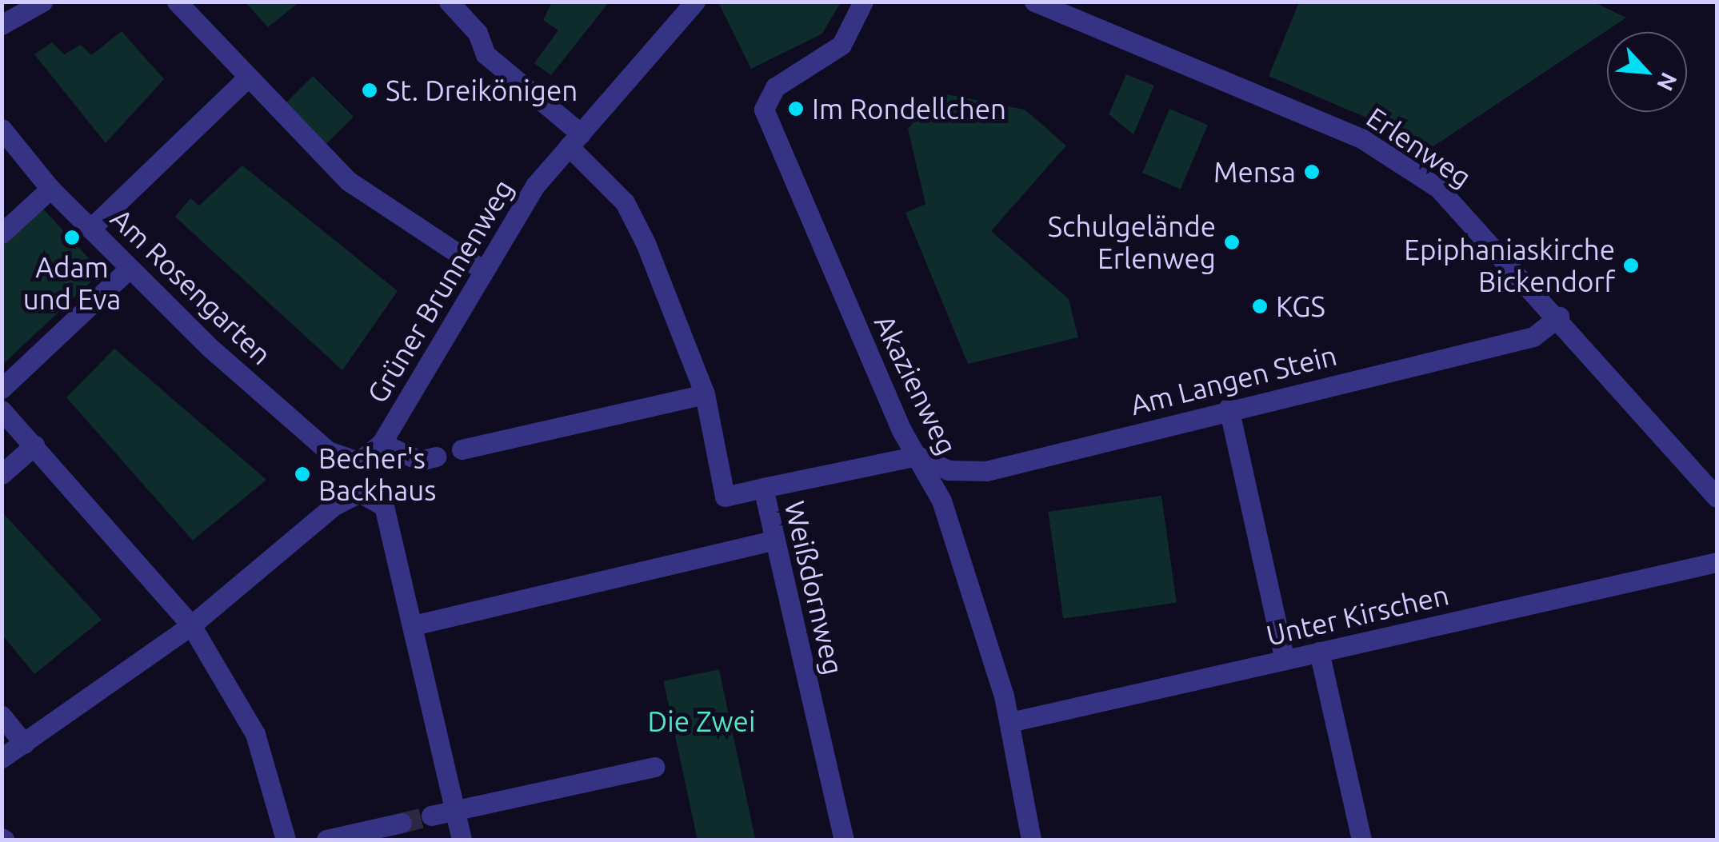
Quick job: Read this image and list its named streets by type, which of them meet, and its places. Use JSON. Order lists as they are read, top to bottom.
{
  "streets": {
    "street": [
      "Erlenweg",
      "Am Rosengarten",
      "Grüner Brunnenweg",
      "Am Langen Stein",
      "Akazienweg",
      "Weißdornweg",
      "Unter Kirschen"
    ]
  },
  "crossings": [
    ["Erlenweg", "Am Langen Stein"],
    ["Am Rosengarten", "Grüner Brunnenweg"],
    ["Grüner Brunnenweg", "Weißdornweg"],
    ["Am Langen Stein", "Akazienweg"],
    ["Akazienweg", "Unter Kirschen"]
  ],
  "parks": ["Die Zwei"],
  "places": [
    "St. Dreikönigen",
    "Im Rondellchen",
    "Mensa",
    "Adam und Eva",
    "Schulgelände Erlenweg",
    "Epiphaniaskirche Bickendorf",
    "KGS",
    "Becher's Backhaus"
  ],
  "north": "bottom right"
}
